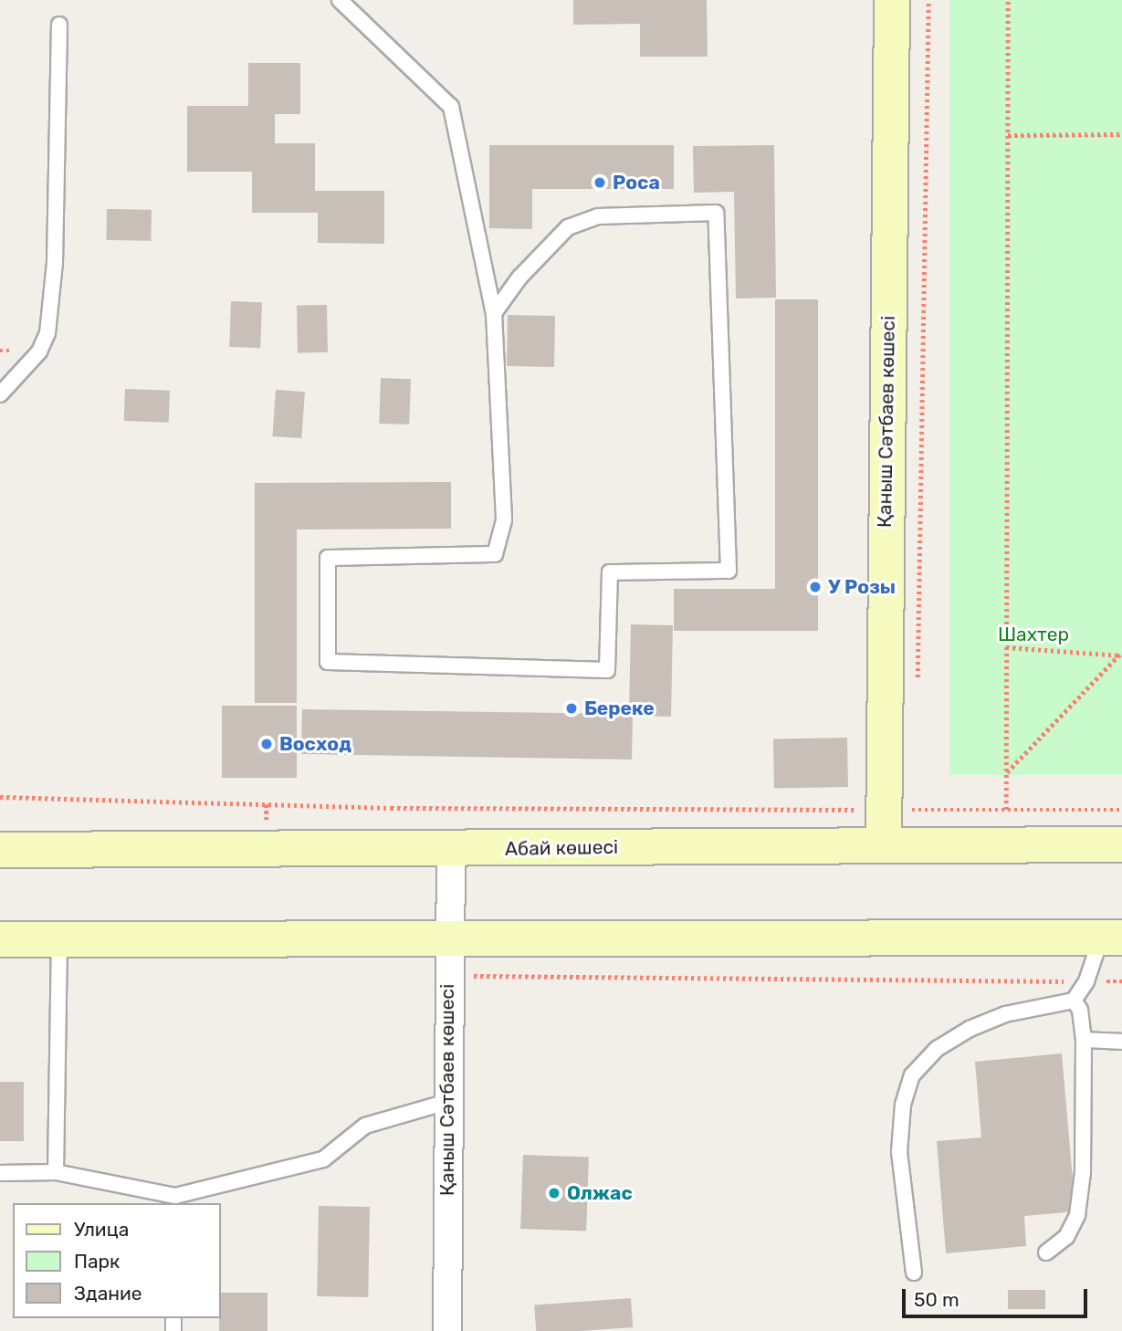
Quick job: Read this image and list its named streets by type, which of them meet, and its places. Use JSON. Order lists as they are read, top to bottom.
{
  "streets": {
    "main road": ["Қаныш Сәтбаев көшесі", "Абай көшесі"]
  },
  "crossings": [
    ["Қаныш Сәтбаев көшесі", "Абай көшесі"]
  ],
  "parks": ["Шахтер"],
  "places": [
    "Роса",
    "У Розы",
    "Береке",
    "Восход",
    "Олжас"
  ],
  "legend": ["Улица", "Парк", "Здание"],
  "scale_bar": "50 m"
}
